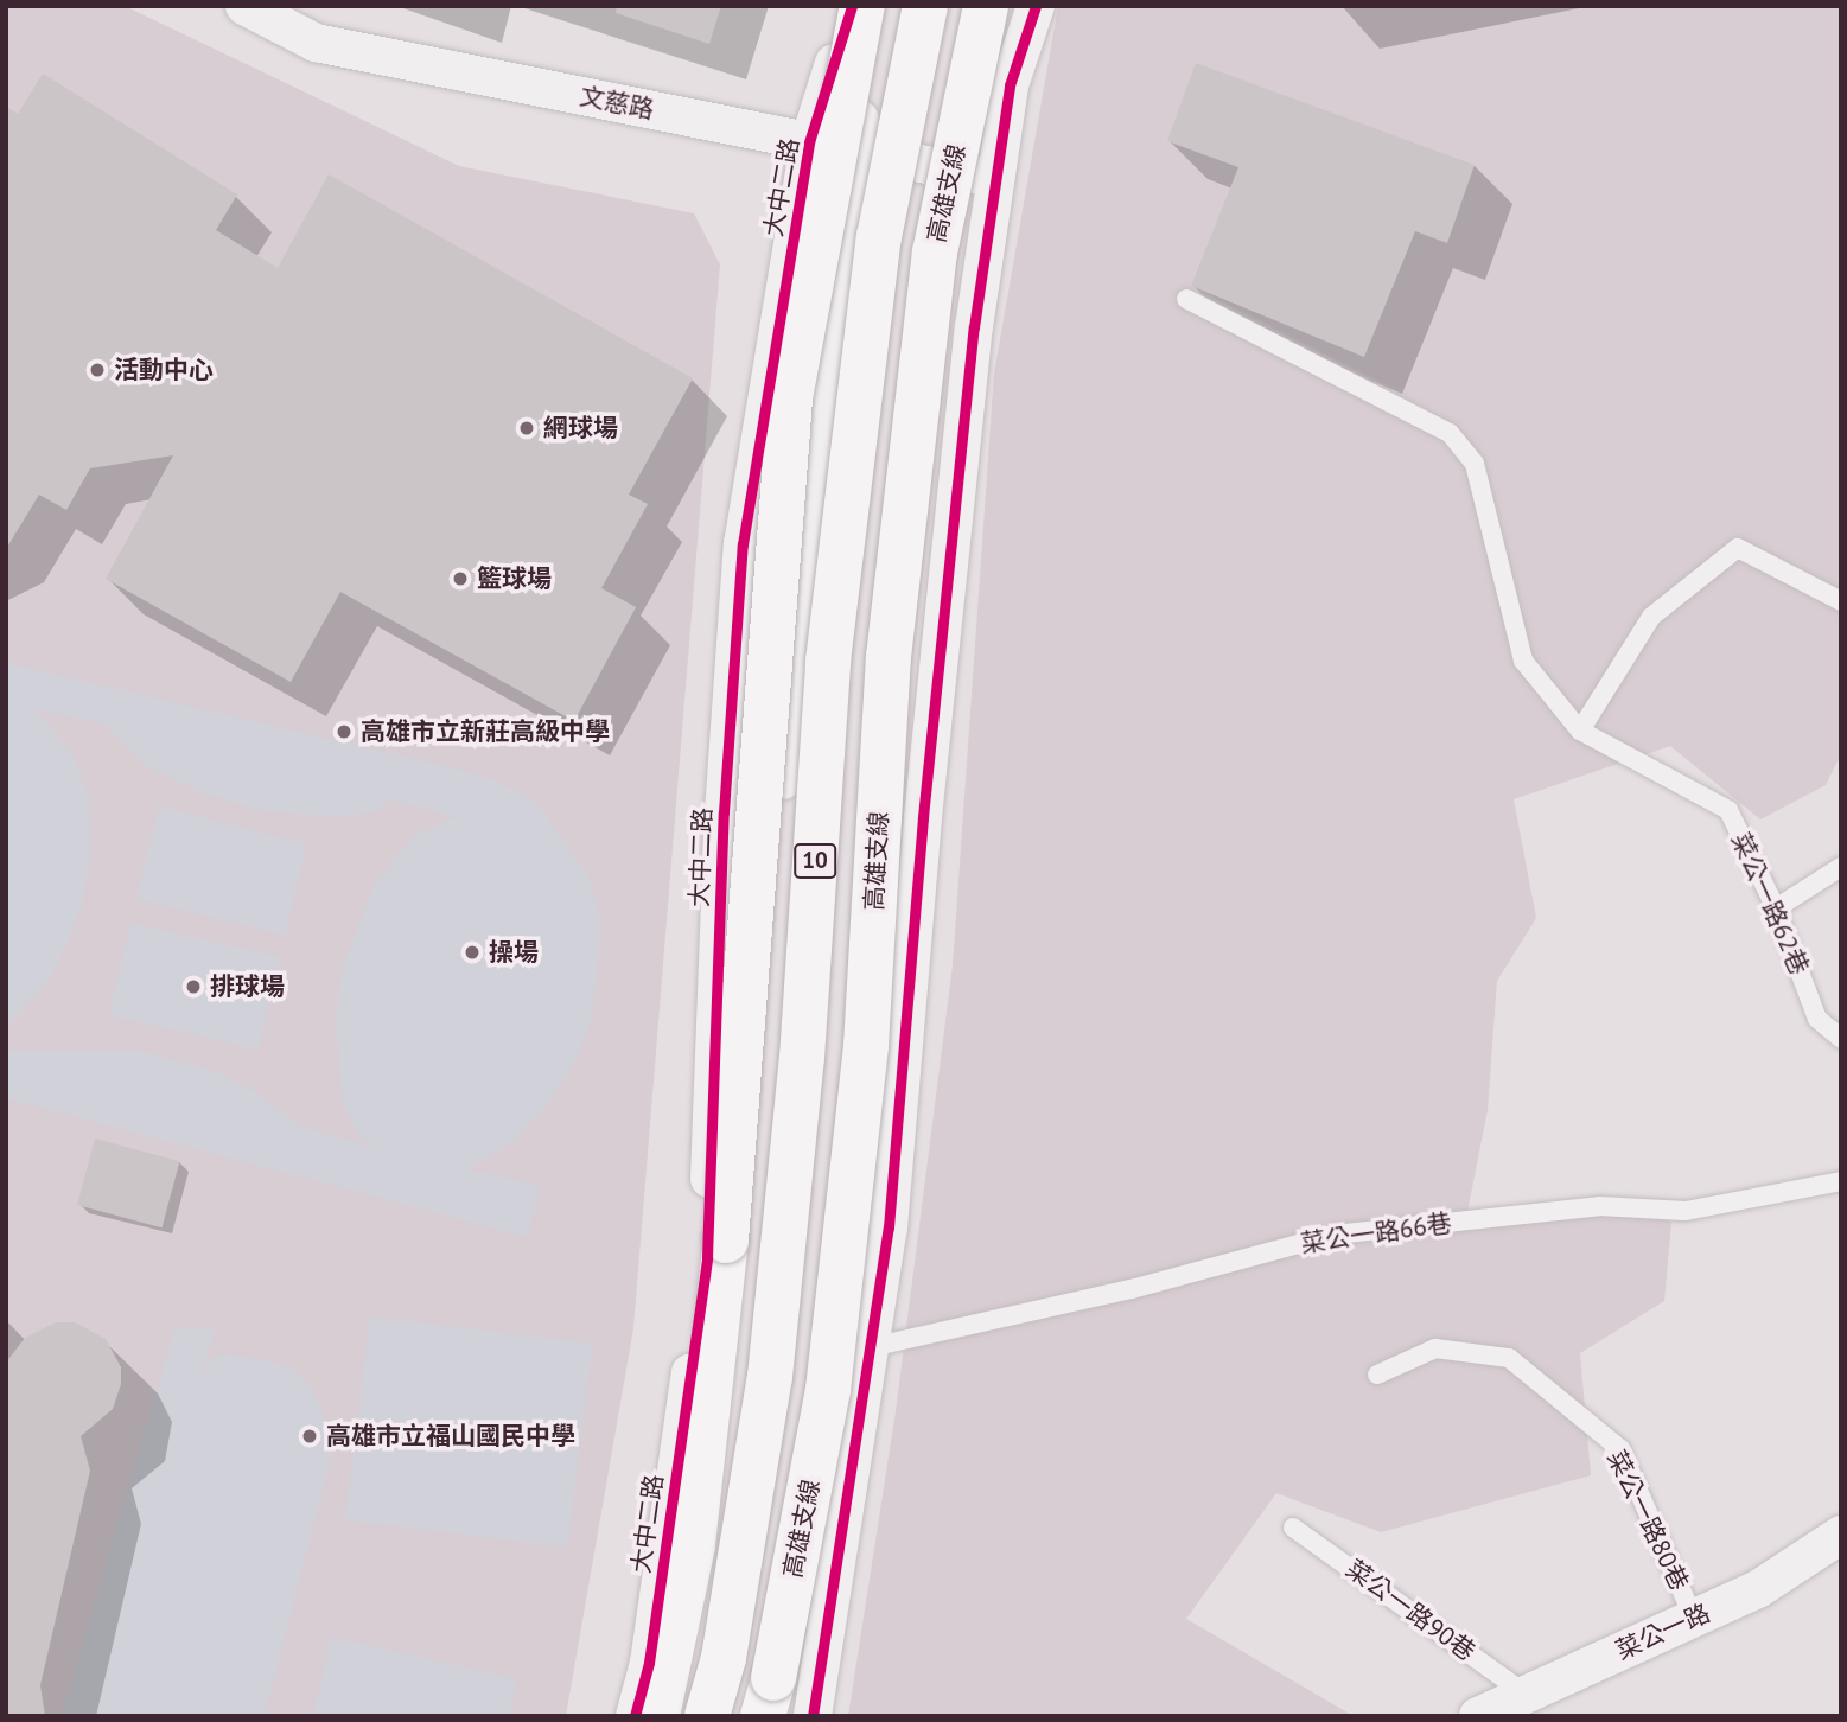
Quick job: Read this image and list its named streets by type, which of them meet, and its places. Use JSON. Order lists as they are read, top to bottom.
{
  "streets": {
    "highway": ["高雄支線", "10"],
    "street": ["文慈路", "大中二路", "菜公一路"],
    "lane": [
      "菜公一路62巷",
      "菜公一路66巷",
      "菜公一路80巷",
      "菜公一路90巷"
    ]
  },
  "crossings": [
    ["文慈路", "大中二路"],
    ["菜公一路80巷", "菜公一路"],
    ["菜公一路90巷", "菜公一路"]
  ],
  "places": [
    "活動中心",
    "網球場",
    "籃球場",
    "高雄市立新莊高級中學",
    "操場",
    "排球場",
    "高雄市立福山國民中學"
  ]
}
